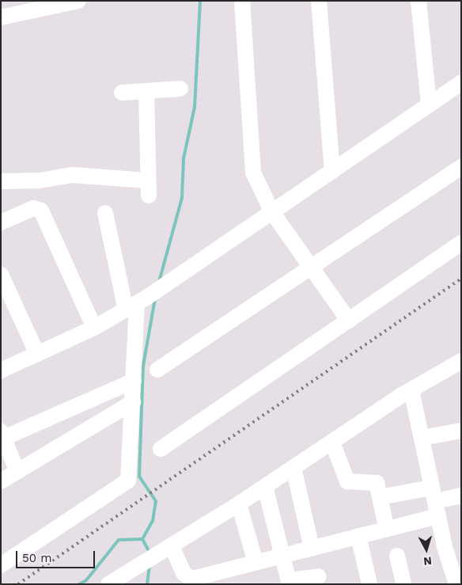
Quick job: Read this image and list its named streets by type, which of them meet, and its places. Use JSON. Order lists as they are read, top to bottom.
{
  "scale_bar": "50 m",
  "north": "bottom"
}
